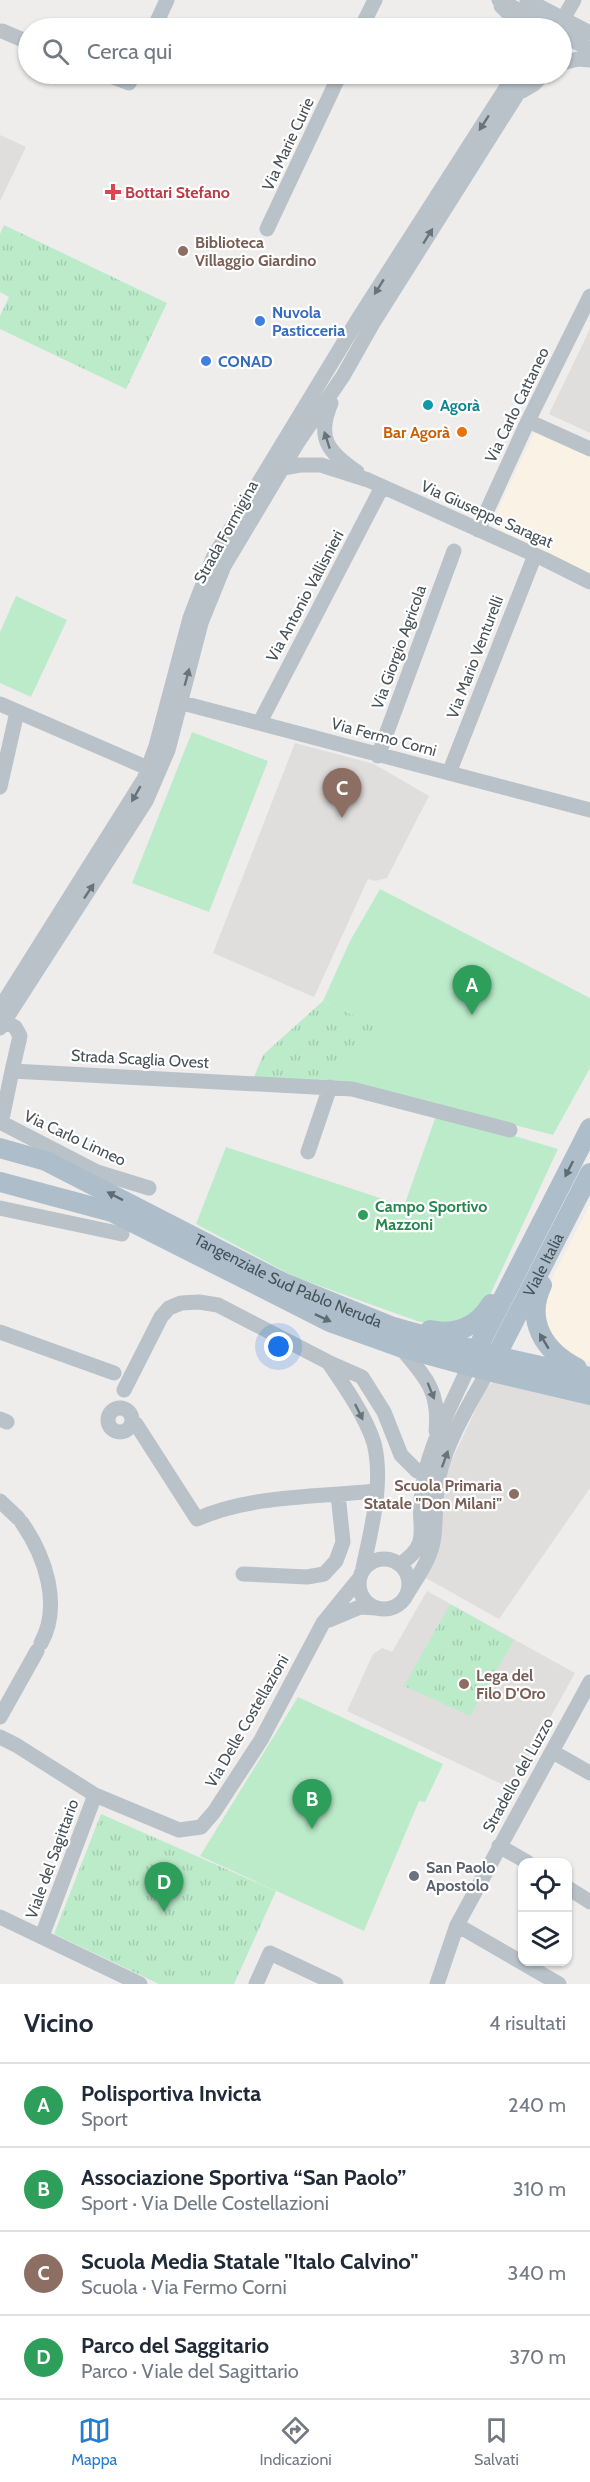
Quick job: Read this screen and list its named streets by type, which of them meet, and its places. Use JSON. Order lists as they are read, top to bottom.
{
  "streets": {
    "main road": ["Viale Italia", "Tangenziale Sud Pablo Neruda"],
    "street": [
      "Via Marie Curie",
      "Via Carlo Cattaneo",
      "Via Giuseppe Saragat",
      "Strada Formigina",
      "Via Antonio Vallisnieri",
      "Via Giorgio Agricola",
      "Via Mario Venturelli",
      "Via Fermo Corni",
      "Strada Scaglia Ovest",
      "Via Carlo Linneo",
      "Via Delle Costellazioni",
      "Stradello del Luzzo",
      "Viale del Sagittario"
    ]
  },
  "crossings": [
    ["Via Carlo Cattaneo", "Via Giuseppe Saragat"],
    ["Via Giuseppe Saragat", "Strada Formigina"],
    ["Via Giuseppe Saragat", "Via Antonio Vallisnieri"],
    ["Via Giuseppe Saragat", "Via Mario Venturelli"],
    ["Strada Formigina", "Via Fermo Corni"],
    ["Via Antonio Vallisnieri", "Via Fermo Corni"],
    ["Via Giorgio Agricola", "Via Fermo Corni"],
    ["Via Mario Venturelli", "Via Fermo Corni"],
    ["Strada Scaglia Ovest", "Via Carlo Linneo"],
    ["Viale Italia", "Tangenziale Sud Pablo Neruda"],
    ["Via Delle Costellazioni", "Viale del Sagittario"]
  ],
  "places": {
    "health": ["Bottari Stefano"],
    "other": [
      "Biblioteca Villaggio Giardino",
      "Nuvola Pasticceria",
      "CONAD",
      "Agorà",
      "Bar Agorà",
      "Campo Sportivo Mazzoni",
      "Scuola Primaria Statale \"Don Milani\"",
      "Lega del Filo D'Oro",
      "San Paolo Apostolo"
    ]
  },
  "page": {
    "search": "Cerca qui",
    "pins": [
      "C",
      "A",
      "B",
      "D"
    ],
    "heading": ["Vicino", "4 risultati"],
    "list": [
      {
        "mark": "A",
        "name": "Polisportiva Invicta",
        "note": "Sport",
        "value": "240 m"
      },
      {
        "mark": "B",
        "name": "Associazione Sportiva “San Paolo”",
        "note": "Sport · Via Delle Costellazioni",
        "value": "310 m"
      },
      {
        "mark": "C",
        "name": "Scuola Media Statale \"Italo Calvino\"",
        "note": "Scuola · Via Fermo Corni",
        "value": "340 m"
      },
      {
        "mark": "D",
        "name": "Parco del Saggitario",
        "note": "Parco · Viale del Sagittario",
        "value": "370 m"
      }
    ],
    "nav": ["Mappa", "Indicazioni", "Salvati"]
  }
}
